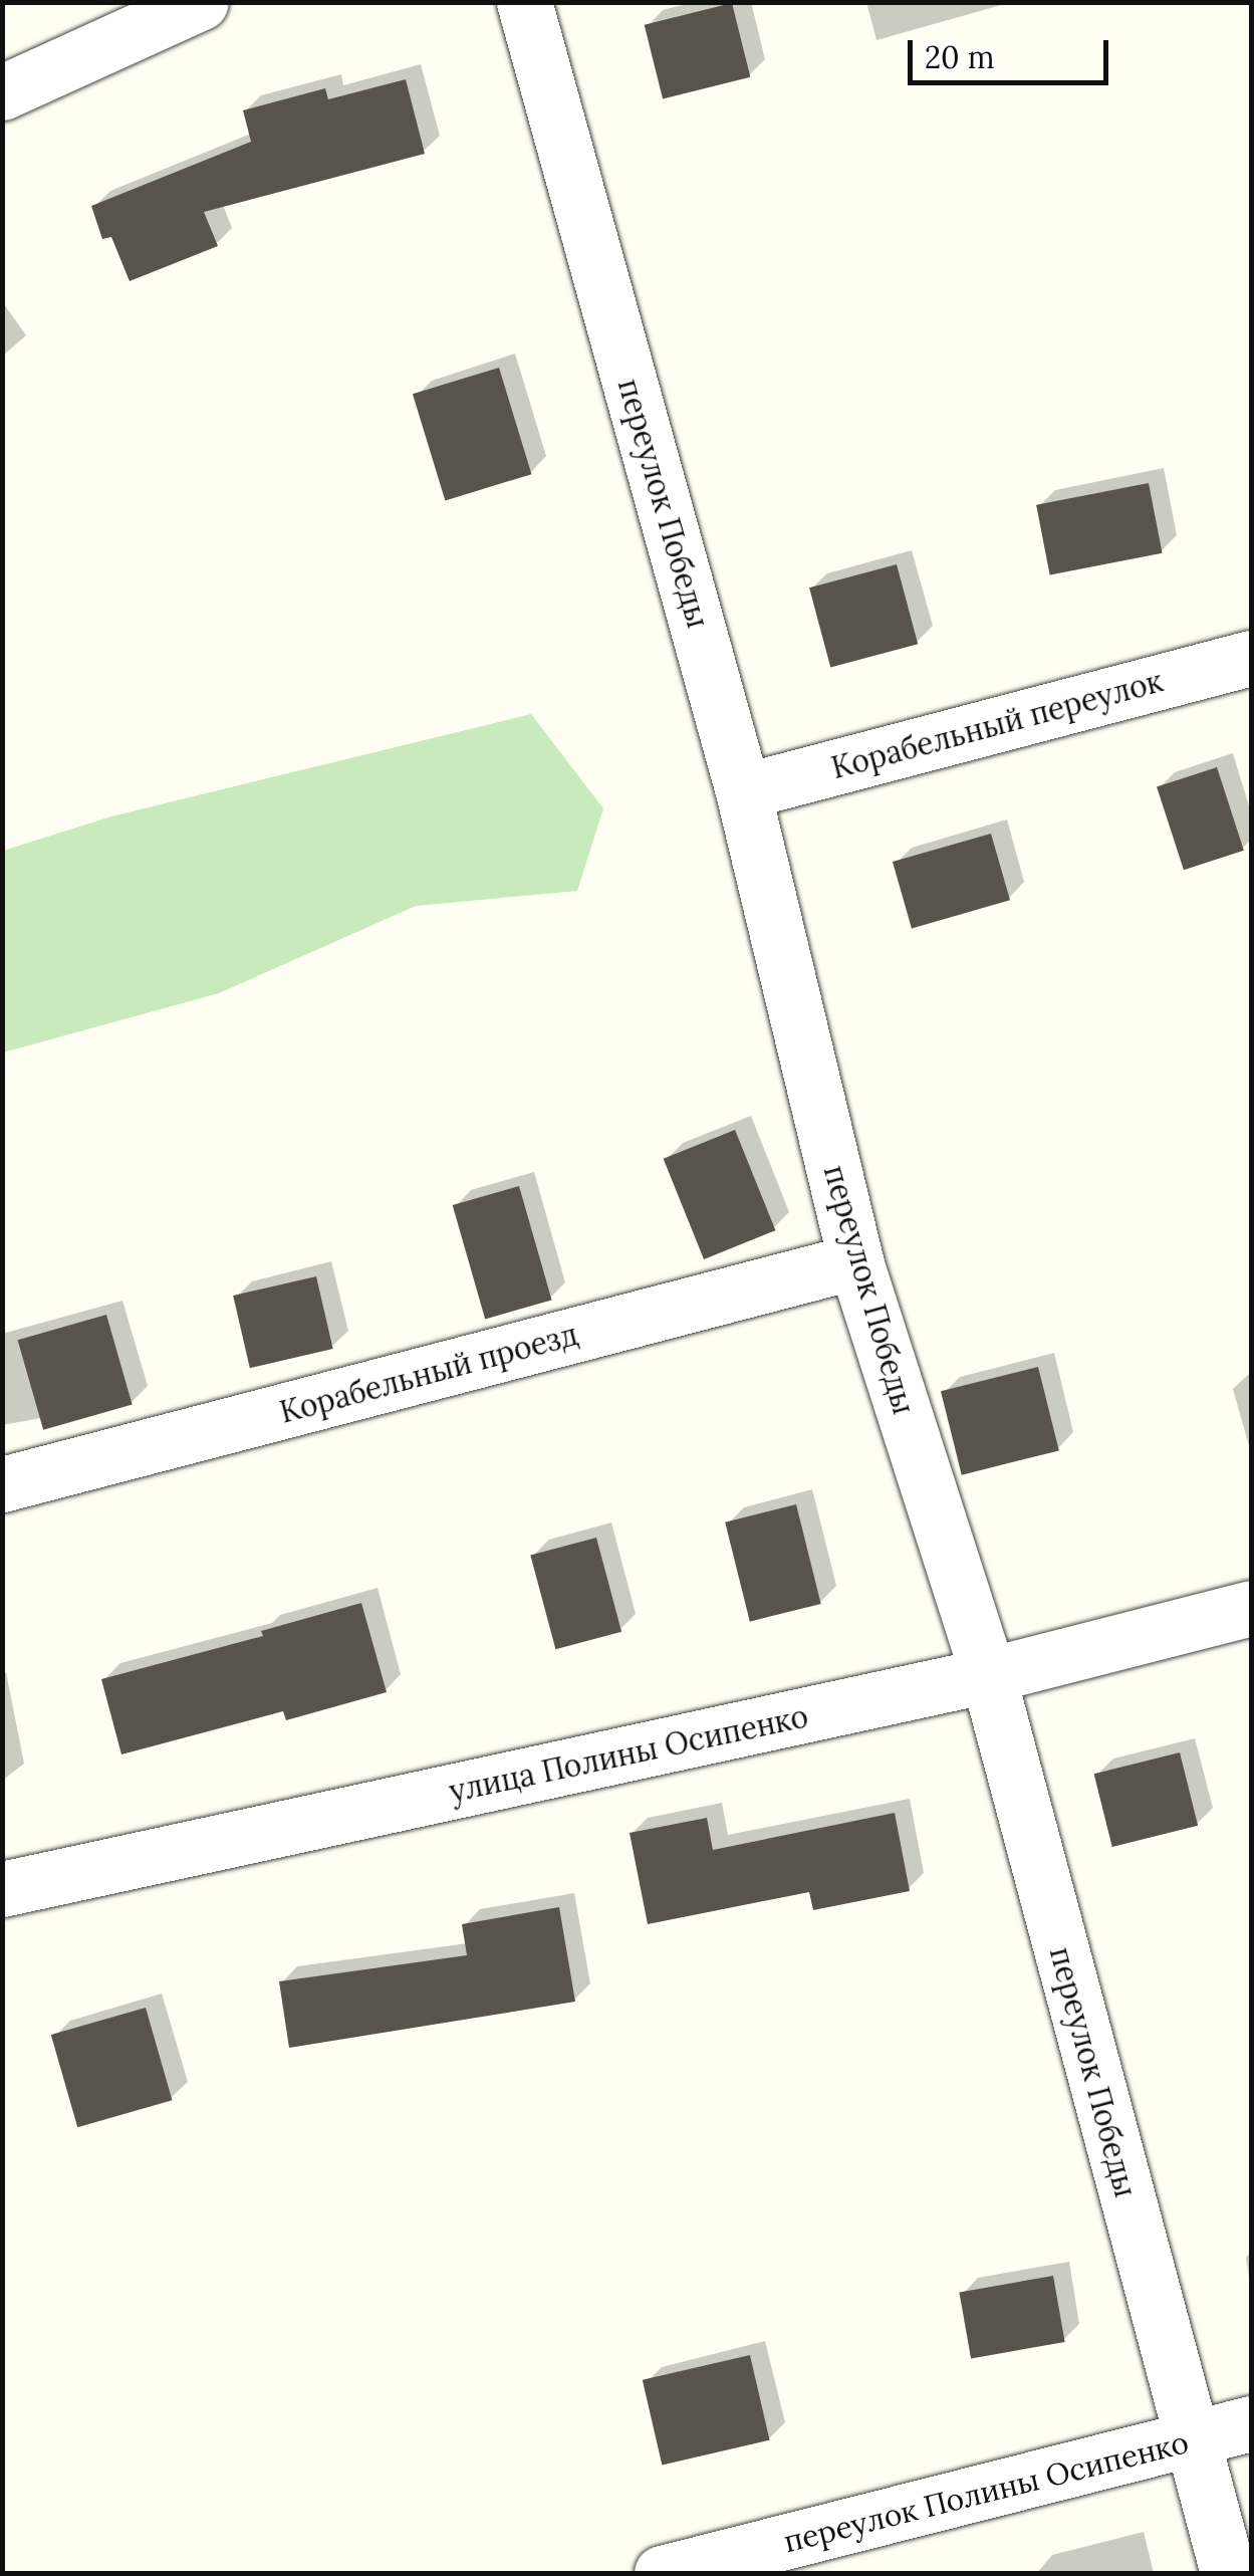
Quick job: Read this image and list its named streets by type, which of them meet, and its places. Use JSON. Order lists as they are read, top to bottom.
{
  "streets": {
    "street": [
      "переулок Победы",
      "Корабельный переулок",
      "Корабельный проезд",
      "улица Полины Осипенко",
      "переулок Полины Осипенко"
    ]
  },
  "crossings": [
    ["переулок Победы", "Корабельный переулок"],
    ["переулок Победы", "Корабельный проезд"],
    ["переулок Победы", "улица Полины Осипенко"],
    ["переулок Победы", "переулок Полины Осипенко"]
  ],
  "scale_bar": "20 m"
}
